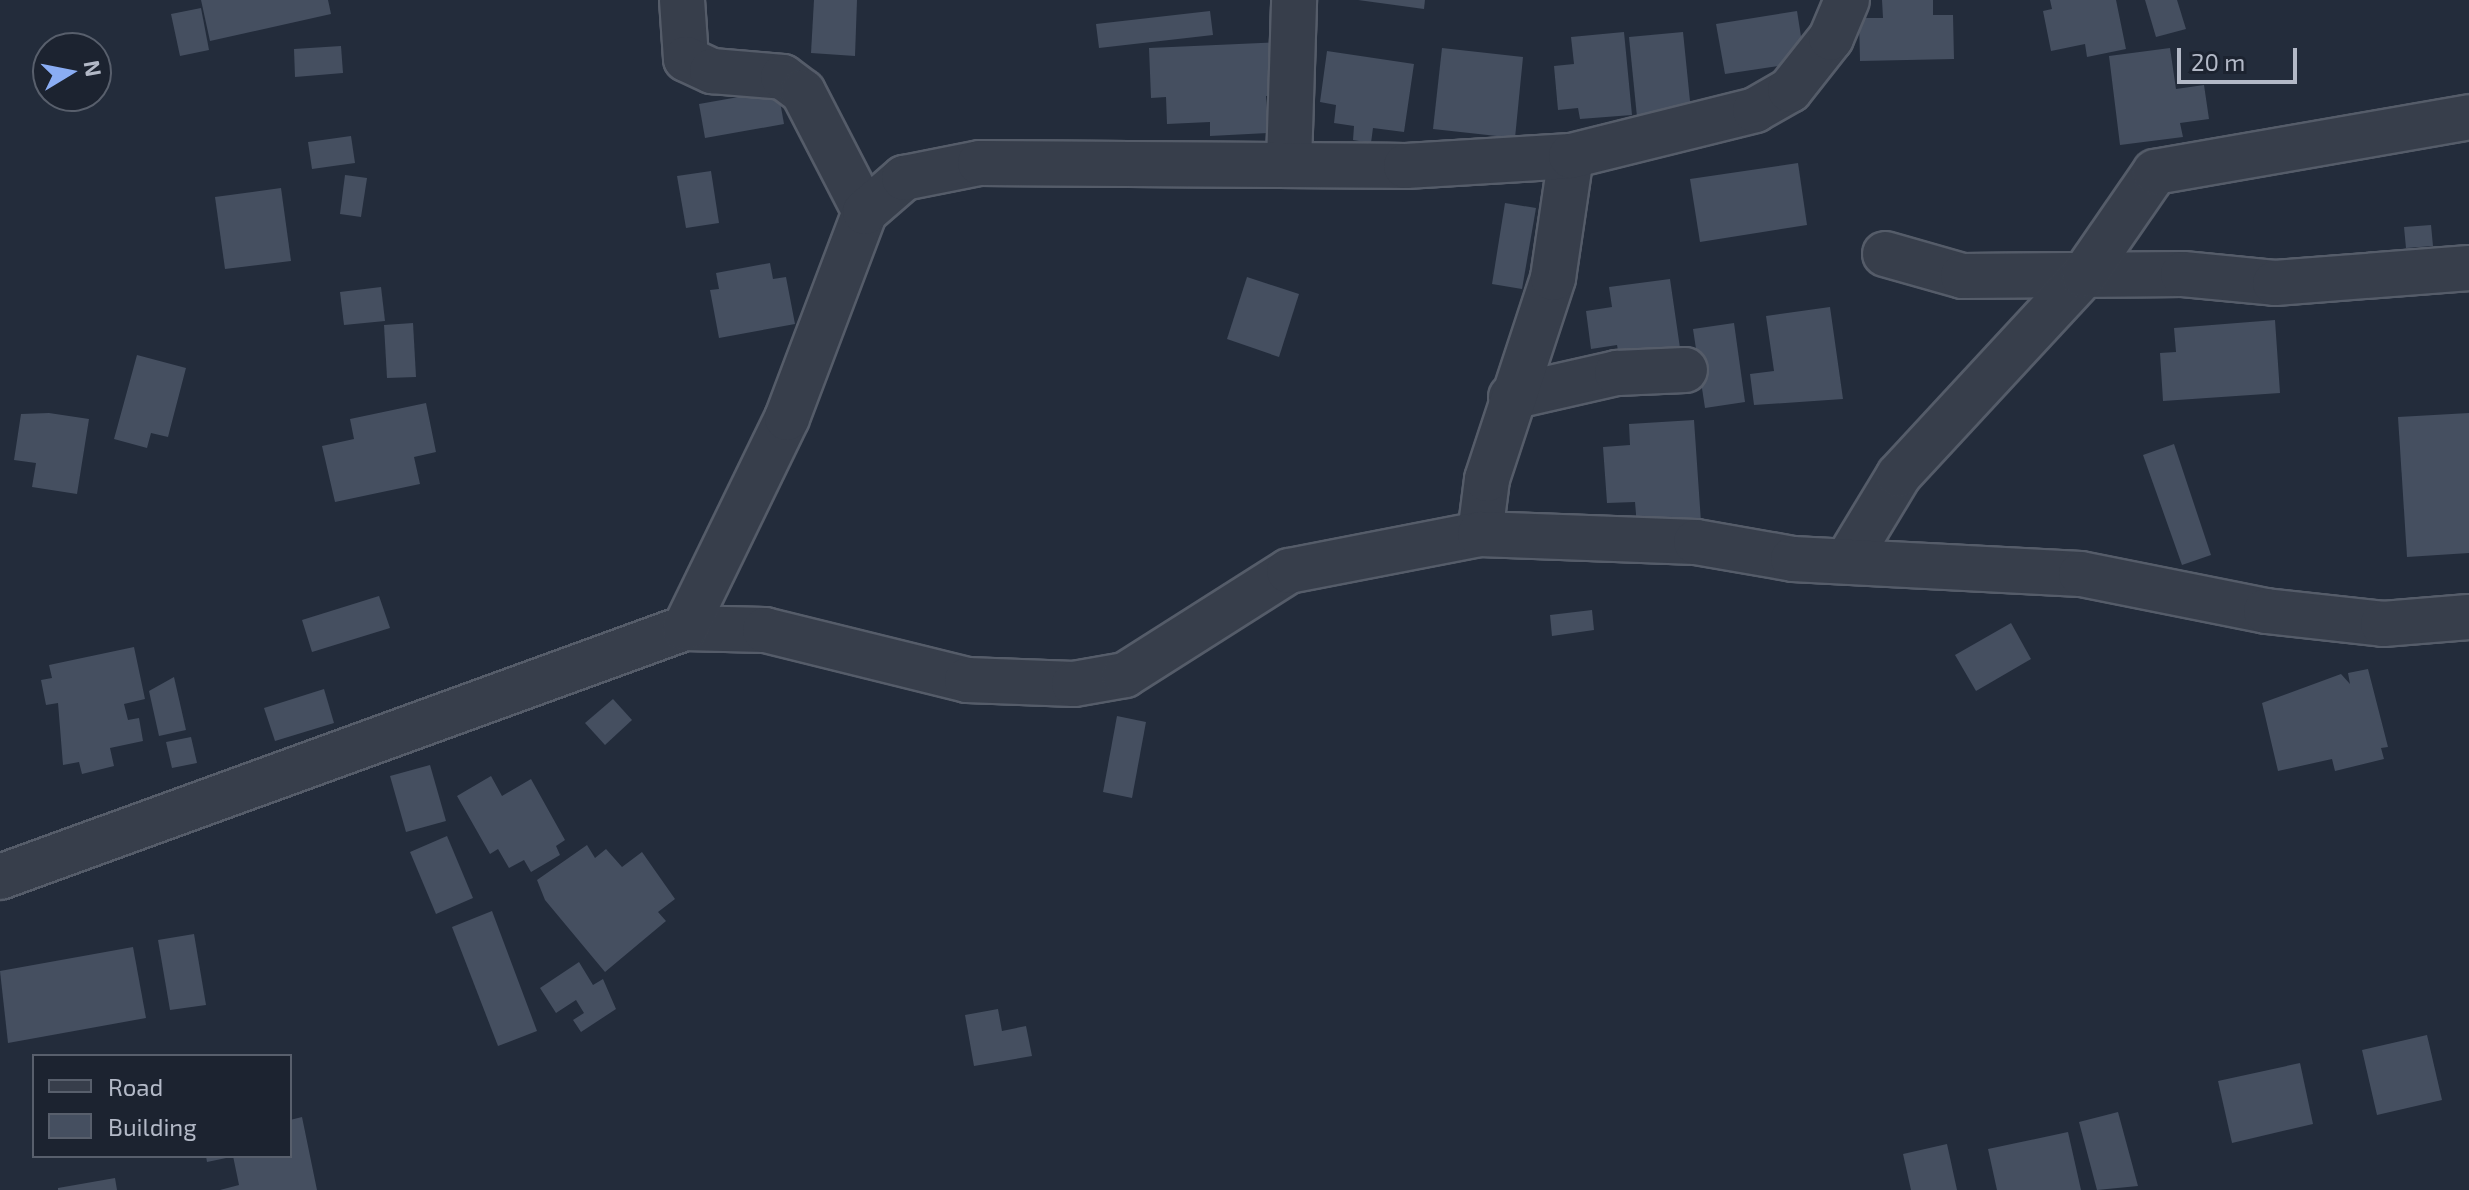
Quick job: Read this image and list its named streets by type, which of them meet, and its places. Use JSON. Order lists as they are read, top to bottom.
{
  "legend": ["Road", "Building"],
  "scale_bar": "20 m",
  "north": "right"
}
